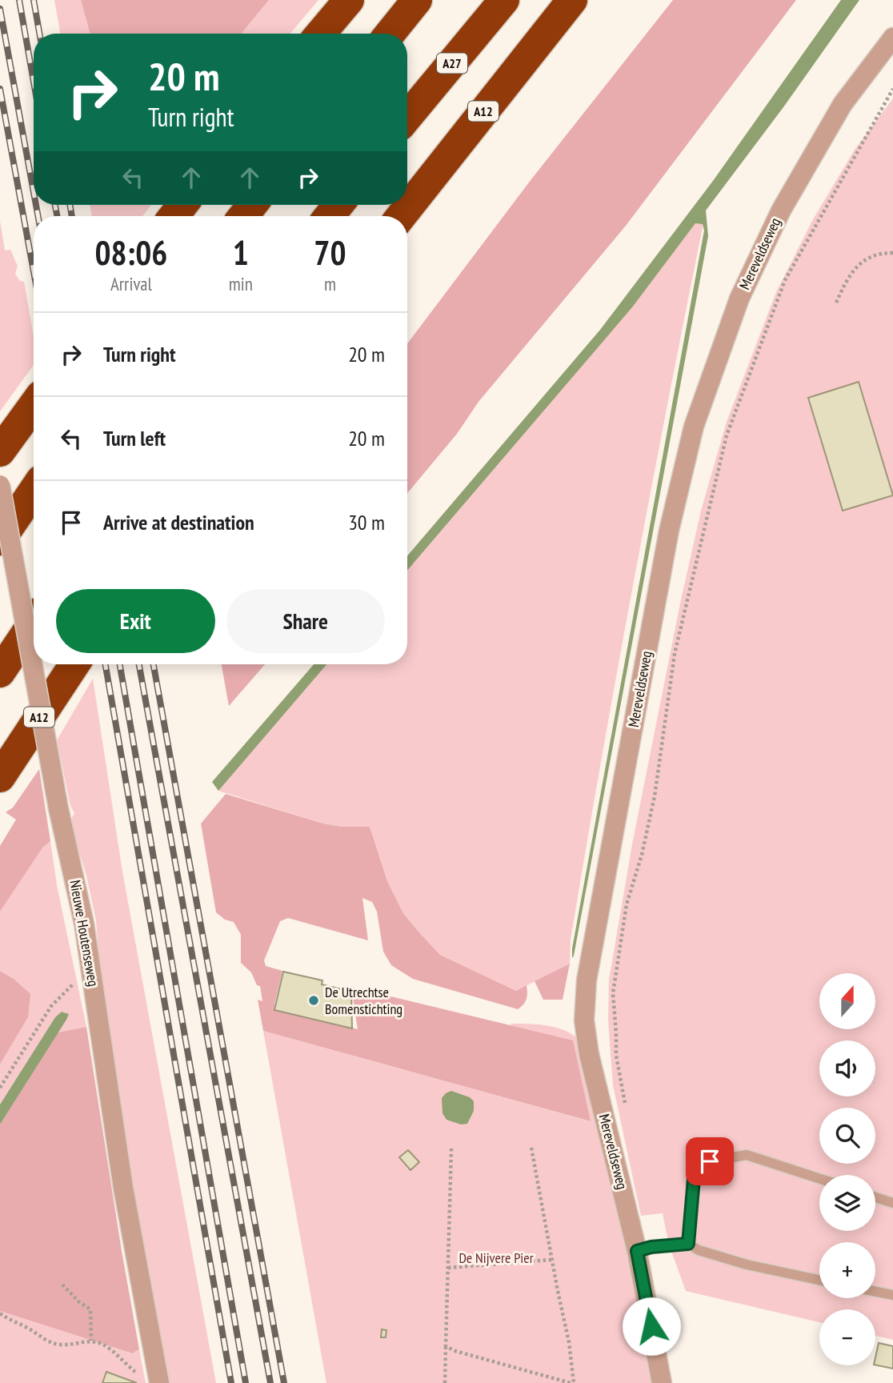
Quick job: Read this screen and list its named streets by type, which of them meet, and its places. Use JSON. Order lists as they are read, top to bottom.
{
  "streets": {
    "highway": ["A27", "A12"],
    "street": ["Mereveldseweg", "Nieuwe Houtenseweg"]
  },
  "parks": ["De Nijvere Pier"],
  "places": ["De Utrechtse Bomenstichting"],
  "north": "top",
  "page": {
    "turn": ["20 m", "Turn right"],
    "eta": [
      "08:06",
      "Arrival",
      "1",
      "min",
      "70",
      "m"
    ],
    "list": [
      {
        "name": "Turn right",
        "value": "20 m"
      },
      {
        "name": "Turn left",
        "value": "20 m"
      },
      {
        "name": "Arrive at destination",
        "value": "30 m"
      }
    ],
    "buttons": ["Exit", "Share"],
    "map_buttons": ["+", "−"]
  }
}
